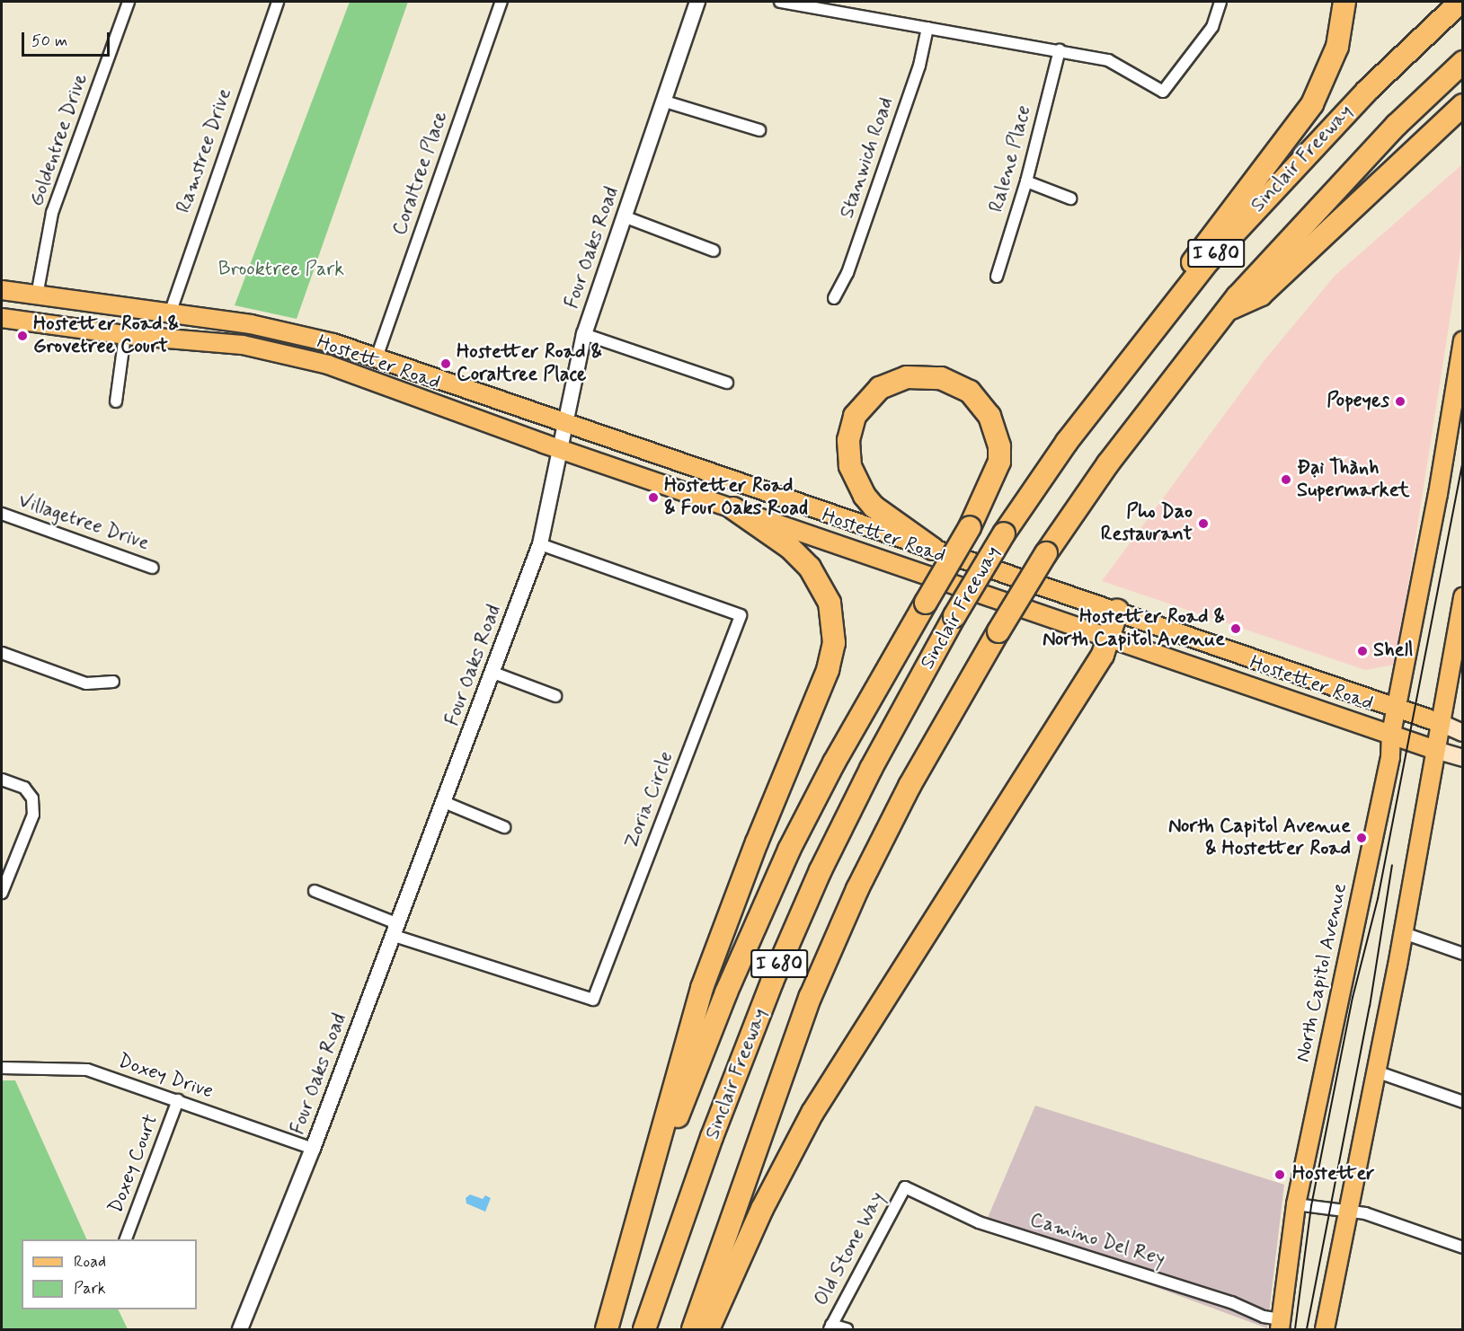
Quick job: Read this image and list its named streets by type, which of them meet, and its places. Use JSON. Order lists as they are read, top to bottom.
{
  "streets": {
    "highway": ["Sinclair Freeway", "I 680"],
    "main road": ["Hostetter Road", "North Capitol Avenue"],
    "street": [
      "Goldentree Drive",
      "Ramstree Drive",
      "Stanwich Road",
      "Ralene Place",
      "Coraltree Place",
      "Four Oaks Road",
      "Villagetree Drive",
      "Zoria Circle",
      "Doxey Drive",
      "Doxey Court",
      "Camino Del Rey",
      "Old Stone Way"
    ]
  },
  "crossings": [
    ["Goldentree Drive", "Hostetter Road"],
    ["Ramstree Drive", "Hostetter Road"],
    ["Coraltree Place", "Hostetter Road"],
    ["Four Oaks Road", "Hostetter Road"],
    ["Four Oaks Road", "Zoria Circle"],
    ["Four Oaks Road", "Doxey Drive"],
    ["Hostetter Road", "North Capitol Avenue"],
    ["North Capitol Avenue", "Camino Del Rey"],
    ["Doxey Drive", "Doxey Court"],
    ["Camino Del Rey", "Old Stone Way"]
  ],
  "parks": ["Brooktree Park"],
  "places": [
    "Hostetter Road & Grovetree Court",
    "Hostetter Road & Coraltree Place",
    "Popeyes",
    "Đại Thành Supermarket",
    "Hostetter Road & Four Oaks Road",
    "Pho Dao Restaurant",
    "Hostetter Road & North Capitol Avenue",
    "Shell",
    "North Capitol Avenue & Hostetter Road",
    "Hostetter"
  ],
  "legend": ["Road", "Park"],
  "scale_bar": "50 m"
}
